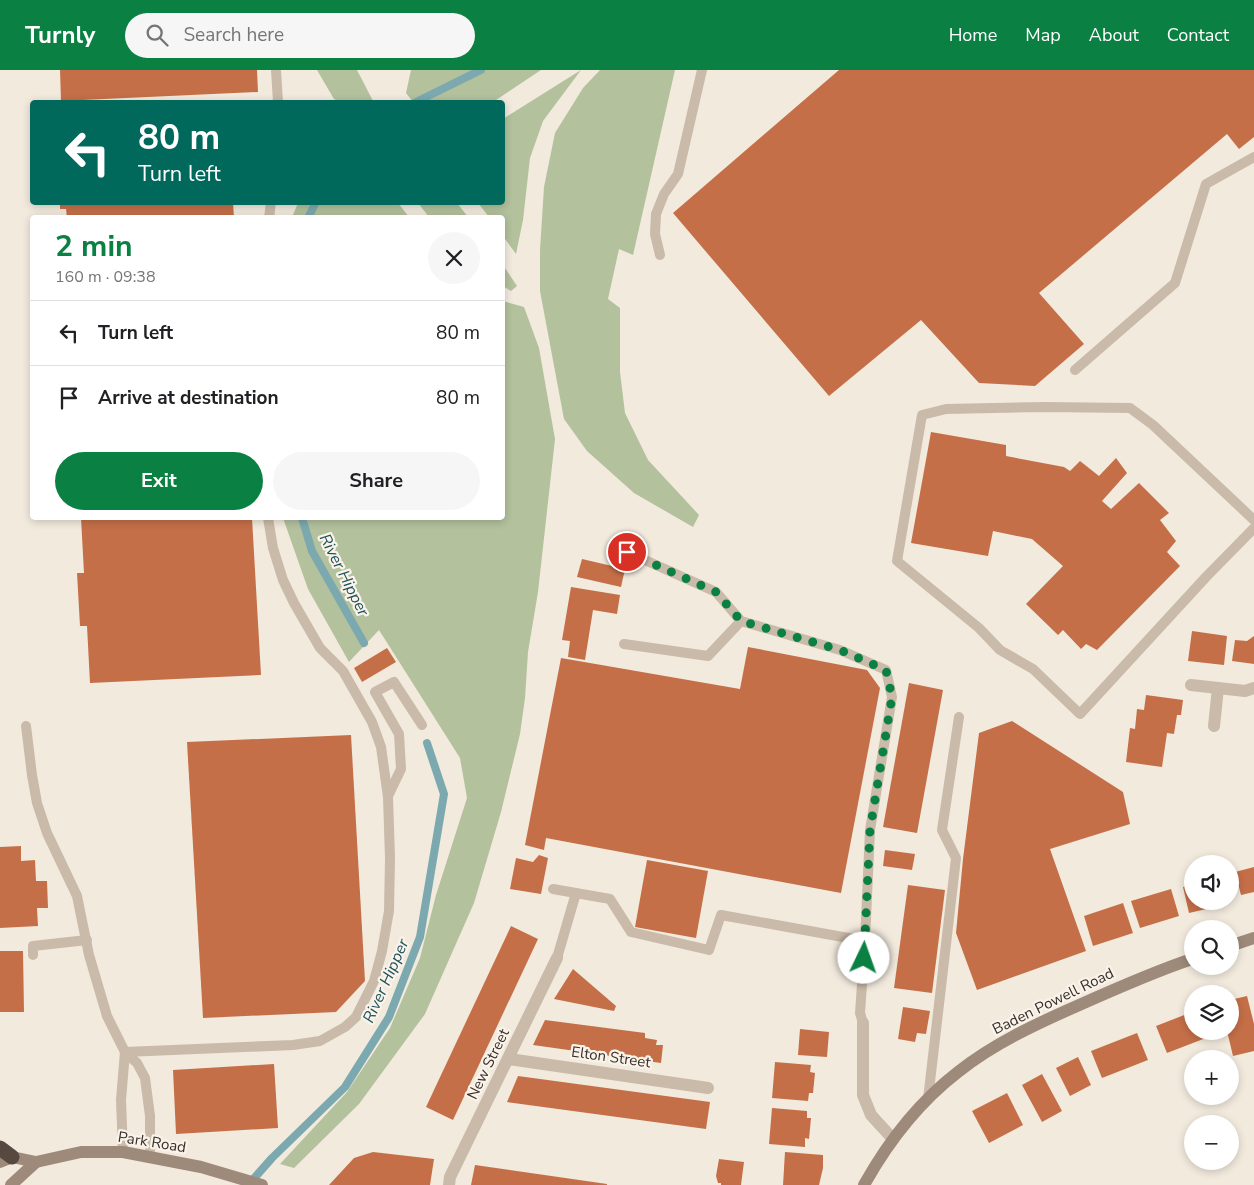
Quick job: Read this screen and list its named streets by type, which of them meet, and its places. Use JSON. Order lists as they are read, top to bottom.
{
  "streets": {
    "street": [
      "Baden Powell Road",
      "Elton Street",
      "New Street",
      "Park Road"
    ]
  },
  "crossings": [
    ["Elton Street", "New Street"]
  ],
  "water": ["River Hipper"],
  "page": {
    "header": "Turnly",
    "search": "Search here",
    "nav": [
      "Home",
      "Map",
      "About",
      "Contact"
    ],
    "turn": ["80 m", "Turn left"],
    "heading": ["2 min", "160 m · 09:38"],
    "list": [
      {
        "name": "Turn left",
        "value": "80 m"
      },
      {
        "name": "Arrive at destination",
        "value": "80 m"
      }
    ],
    "buttons": ["Exit", "Share"],
    "map_buttons": ["+", "−"]
  }
}
